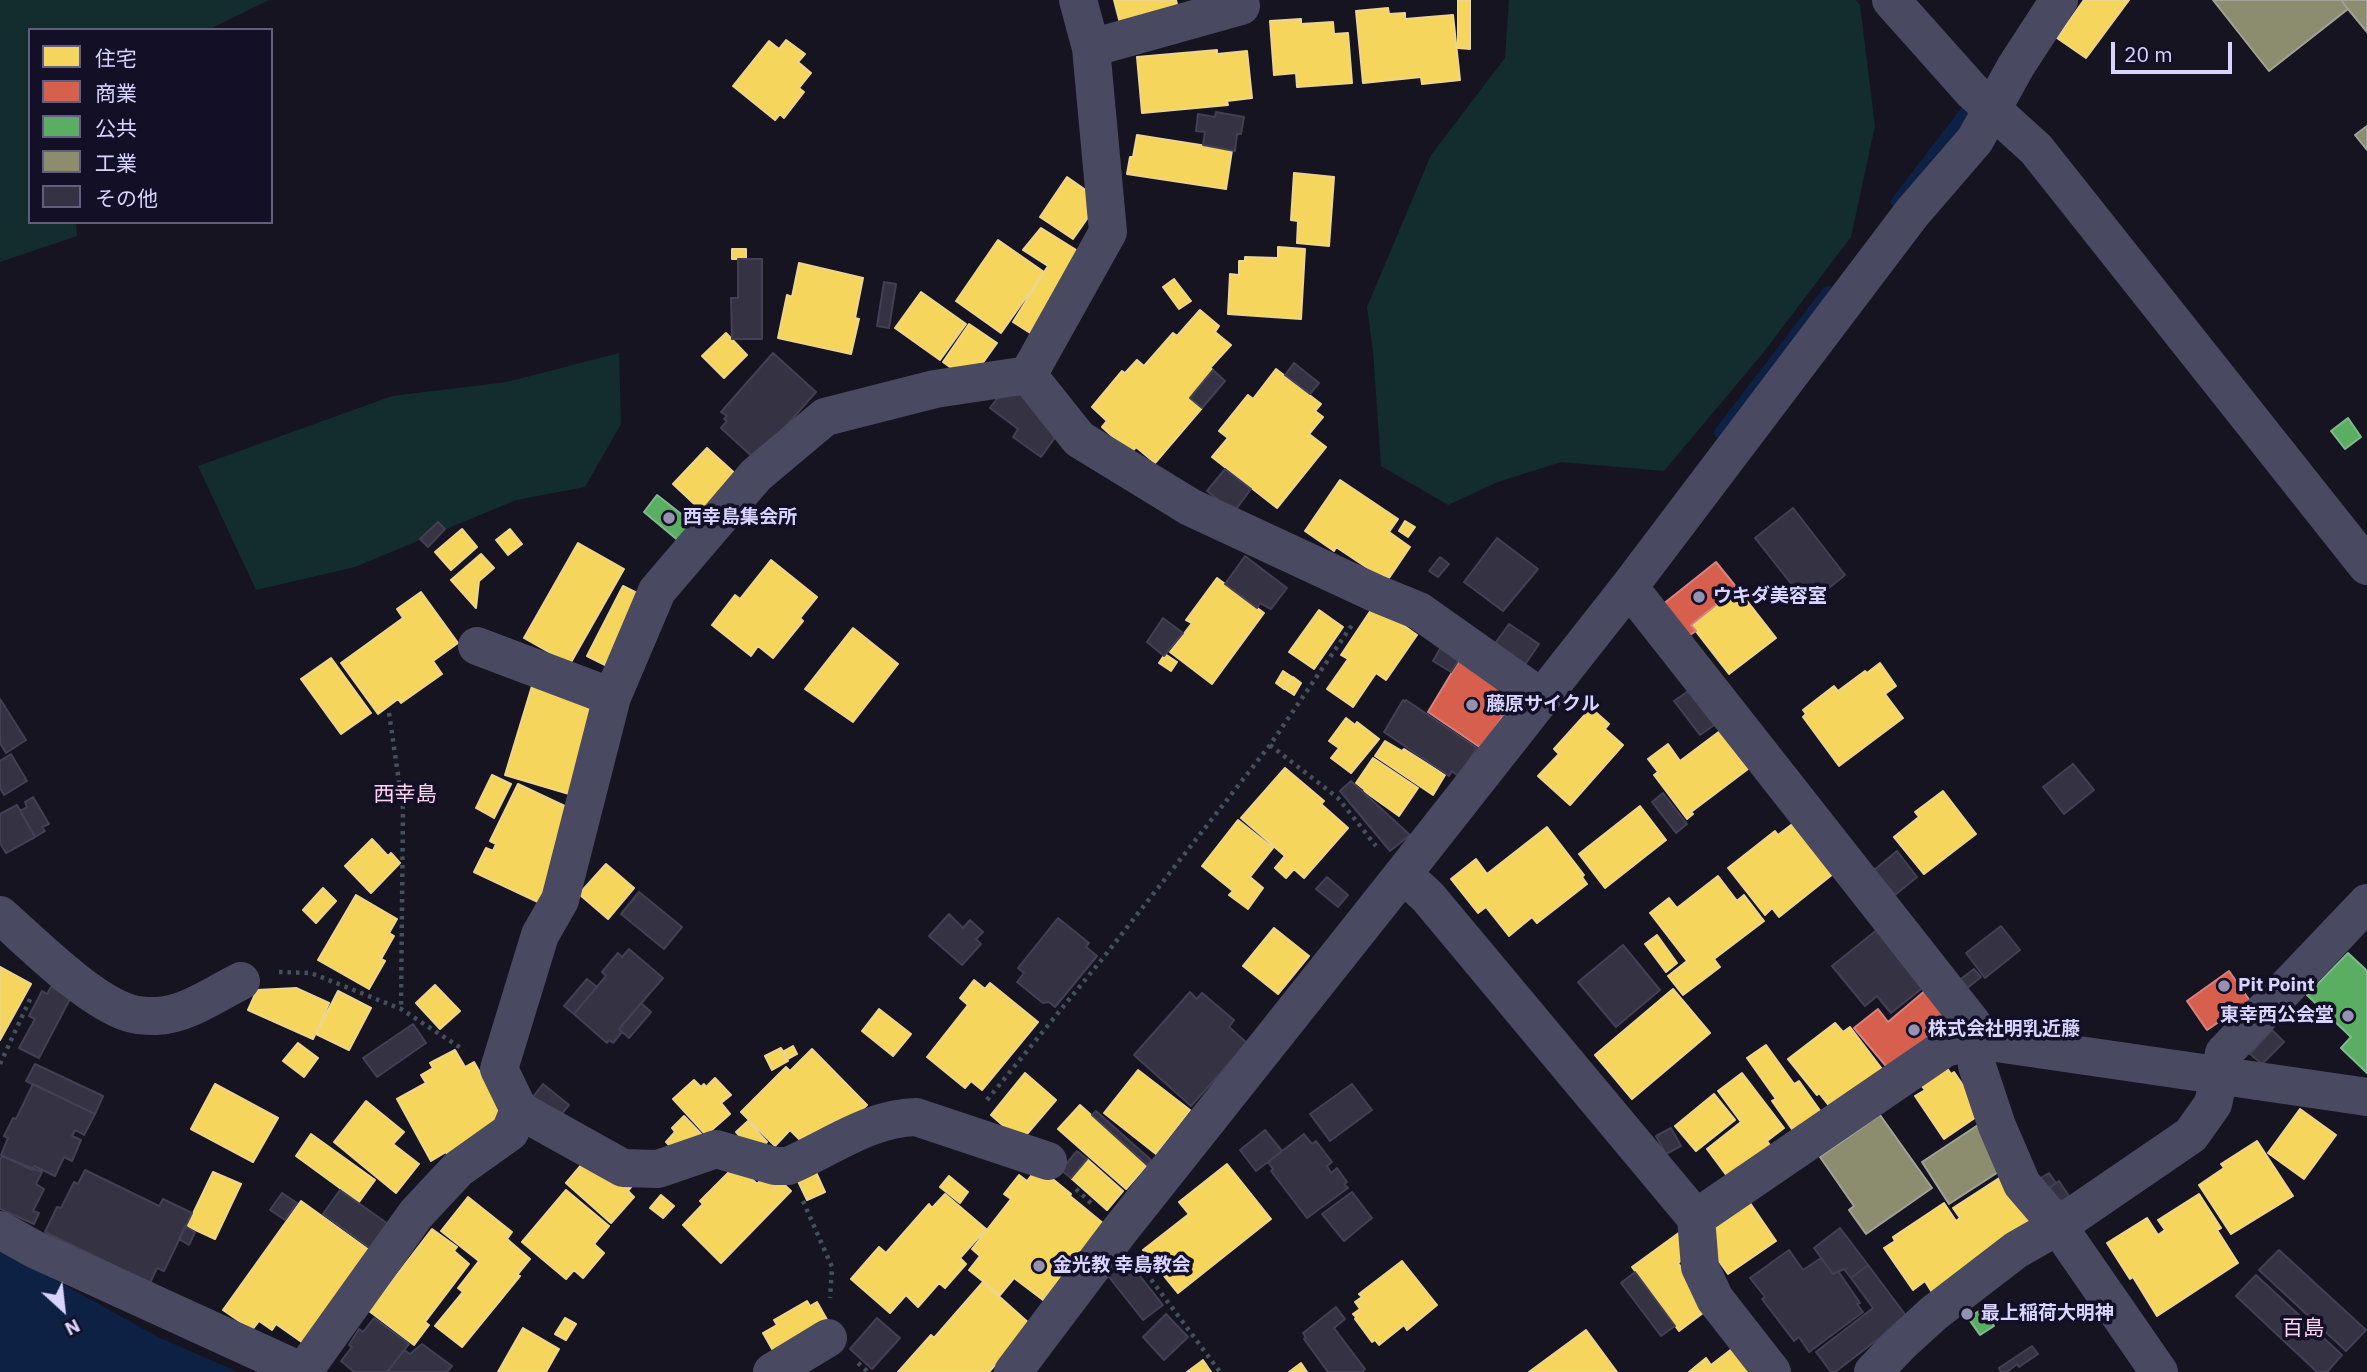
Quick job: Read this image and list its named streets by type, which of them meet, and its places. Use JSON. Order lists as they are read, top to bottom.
{
  "districts": ["西幸島", "百島"],
  "places": [
    "西幸島集会所",
    "ウキダ美容室",
    "藤原サイクル",
    "Pit Point",
    "東幸西公会堂",
    "株式会社明乳近藤",
    "金光教 幸島教会",
    "最上稲荷大明神"
  ],
  "legend": [
    "住宅",
    "商業",
    "公共",
    "工業",
    "その他"
  ],
  "scale_bar": "20 m",
  "north": "bottom right"
}
